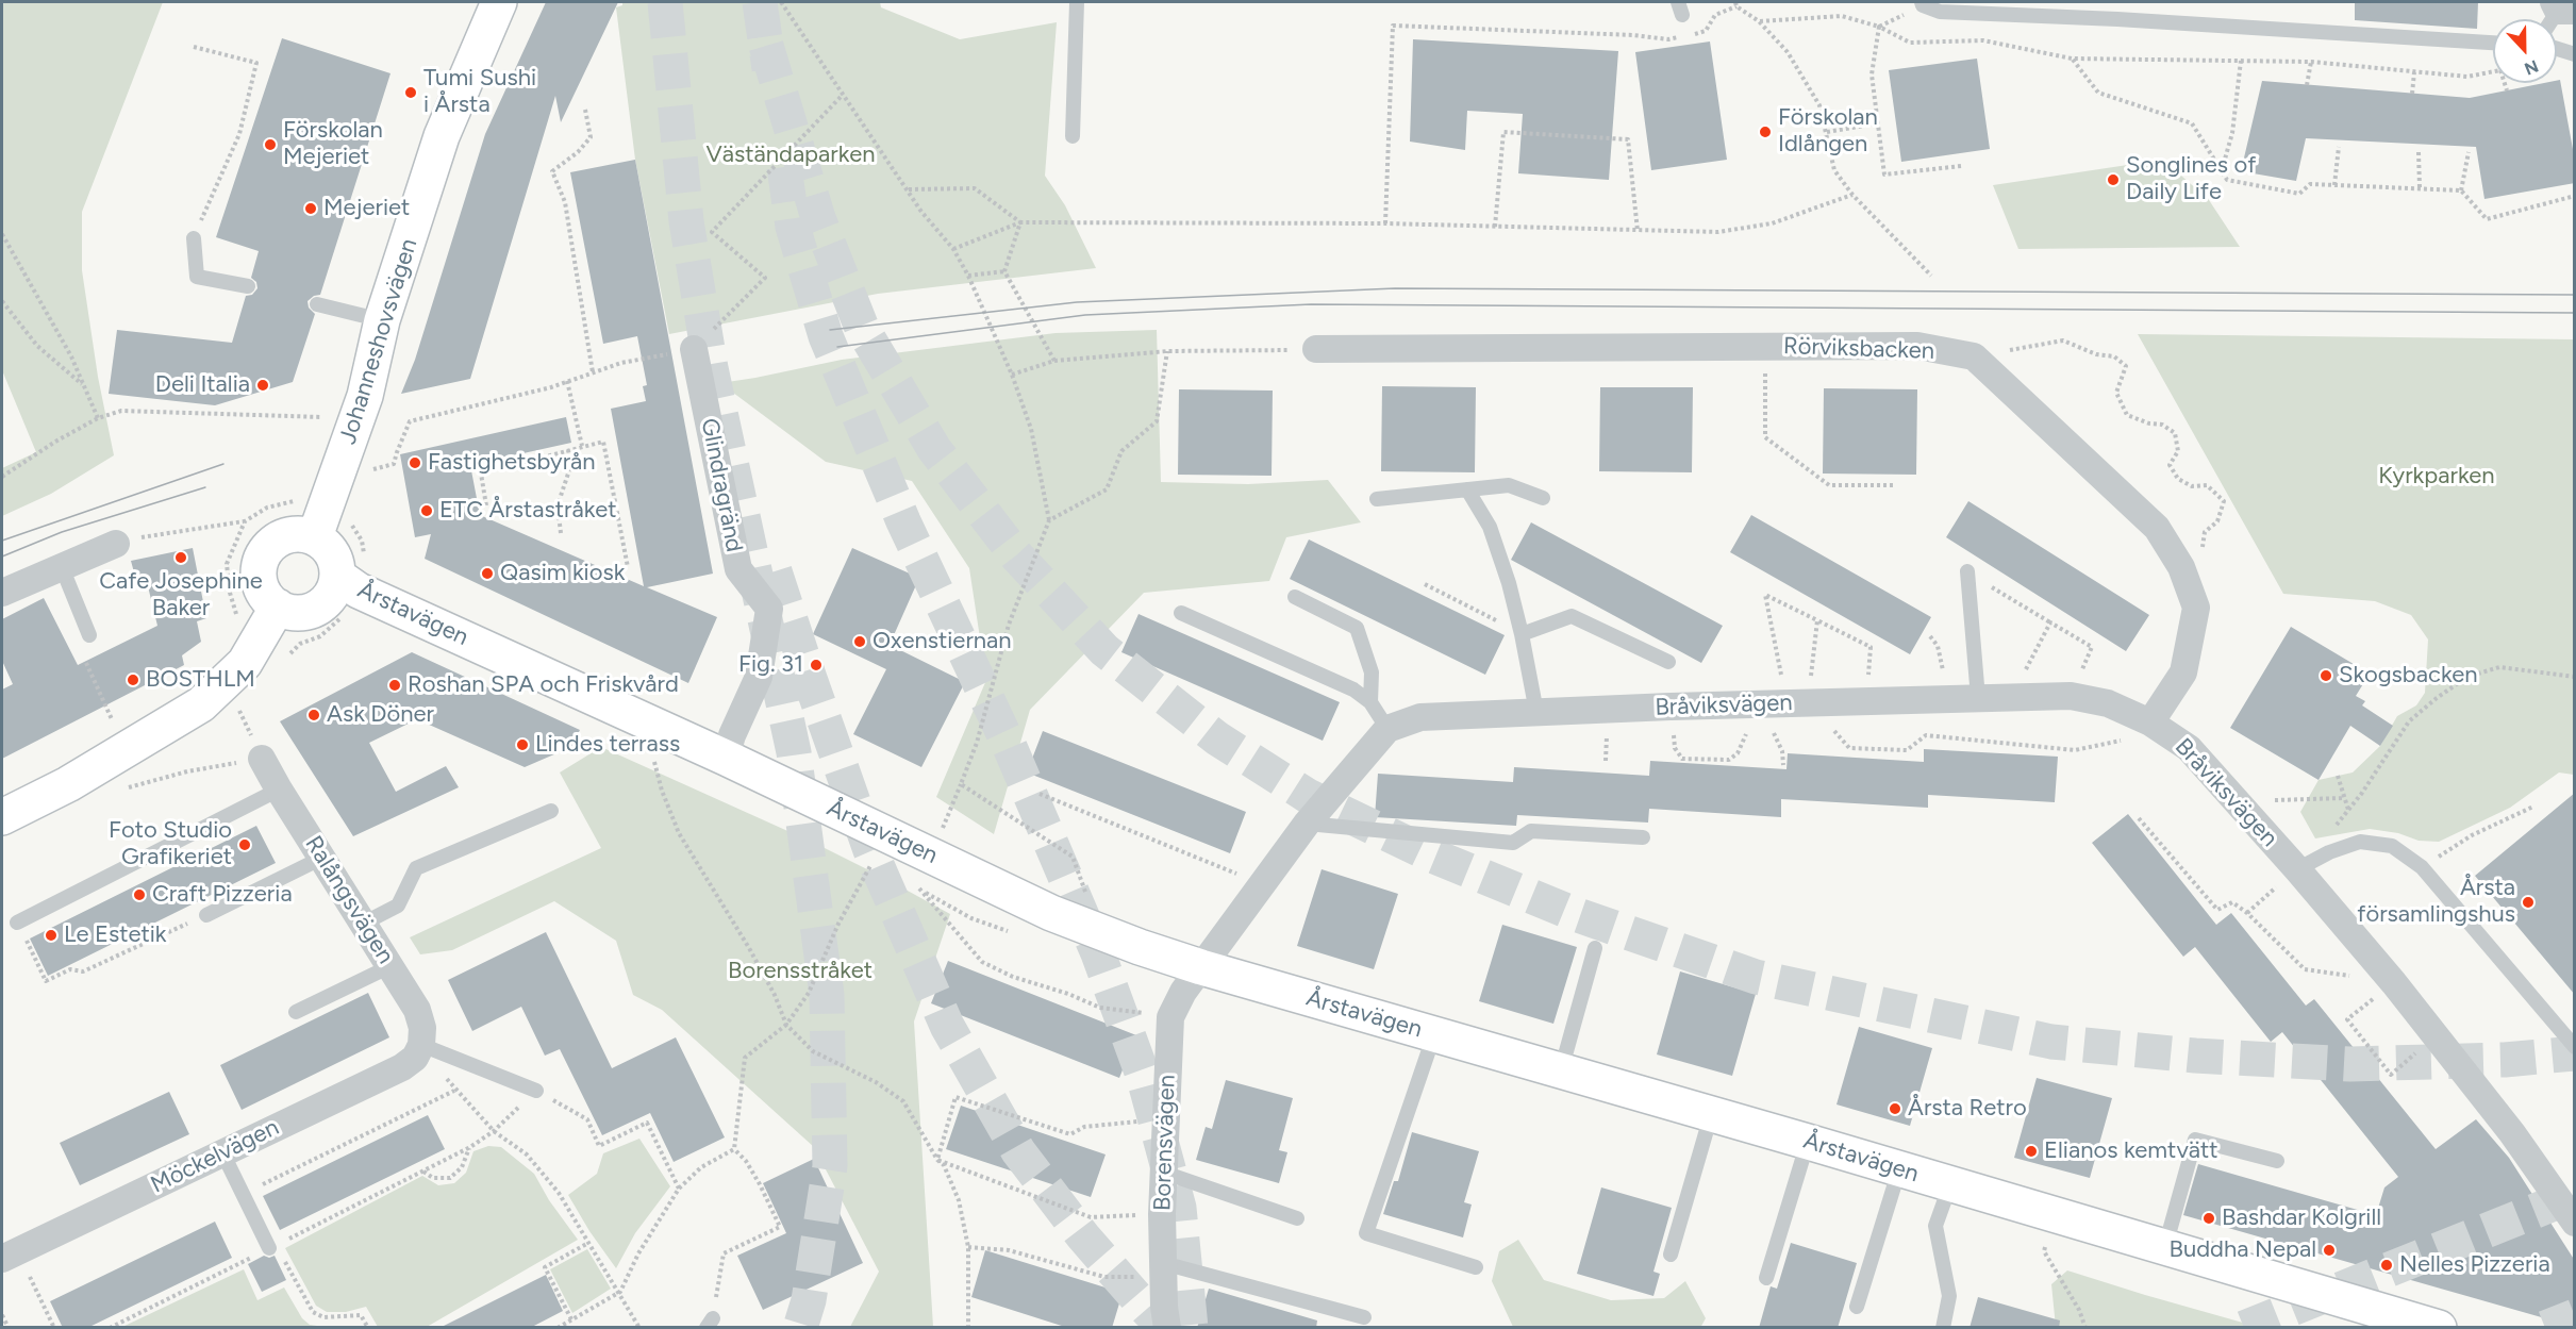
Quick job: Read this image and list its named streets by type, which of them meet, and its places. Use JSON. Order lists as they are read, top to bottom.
{
  "streets": {
    "street": [
      "Johanneshovsvägen",
      "Rörviksbacken",
      "Glindragränd",
      "Årstavägen",
      "Bråviksvägen",
      "Ralångsvägen",
      "Borensvägen",
      "Möckelvägen"
    ]
  },
  "crossings": [
    ["Johanneshovsvägen", "Årstavägen"],
    ["Rörviksbacken", "Bråviksvägen"],
    ["Glindragränd", "Årstavägen"],
    ["Årstavägen", "Bråviksvägen"],
    ["Årstavägen", "Borensvägen"],
    ["Bråviksvägen", "Borensvägen"],
    ["Ralångsvägen", "Möckelvägen"]
  ],
  "parks": ["Väständaparken", "Kyrkparken", "Borensstråket"],
  "places": [
    "Tumi Sushi i Årsta",
    "Förskolan Idlången",
    "Förskolan Mejeriet",
    "Songlines of Daily Life",
    "Mejeriet",
    "Deli Italia",
    "Fastighetsbyrån",
    "ETC Årstastråket",
    "Cafe Josephine Baker",
    "Qasim kiosk",
    "Oxenstiernan",
    "Fig. 31",
    "Skogsbacken",
    "BOSTHLM",
    "Roshan SPA och Friskvård",
    "Ask Döner",
    "Lindes terrass",
    "Foto Studio Grafikeriet",
    "Craft Pizzeria",
    "Årsta församlingshus",
    "Le Estetik",
    "Årsta Retro",
    "Elianos kemtvätt",
    "Bashdar Kolgrill",
    "Buddha Nepal",
    "Nelles Pizzeria"
  ],
  "north": "bottom"
}
